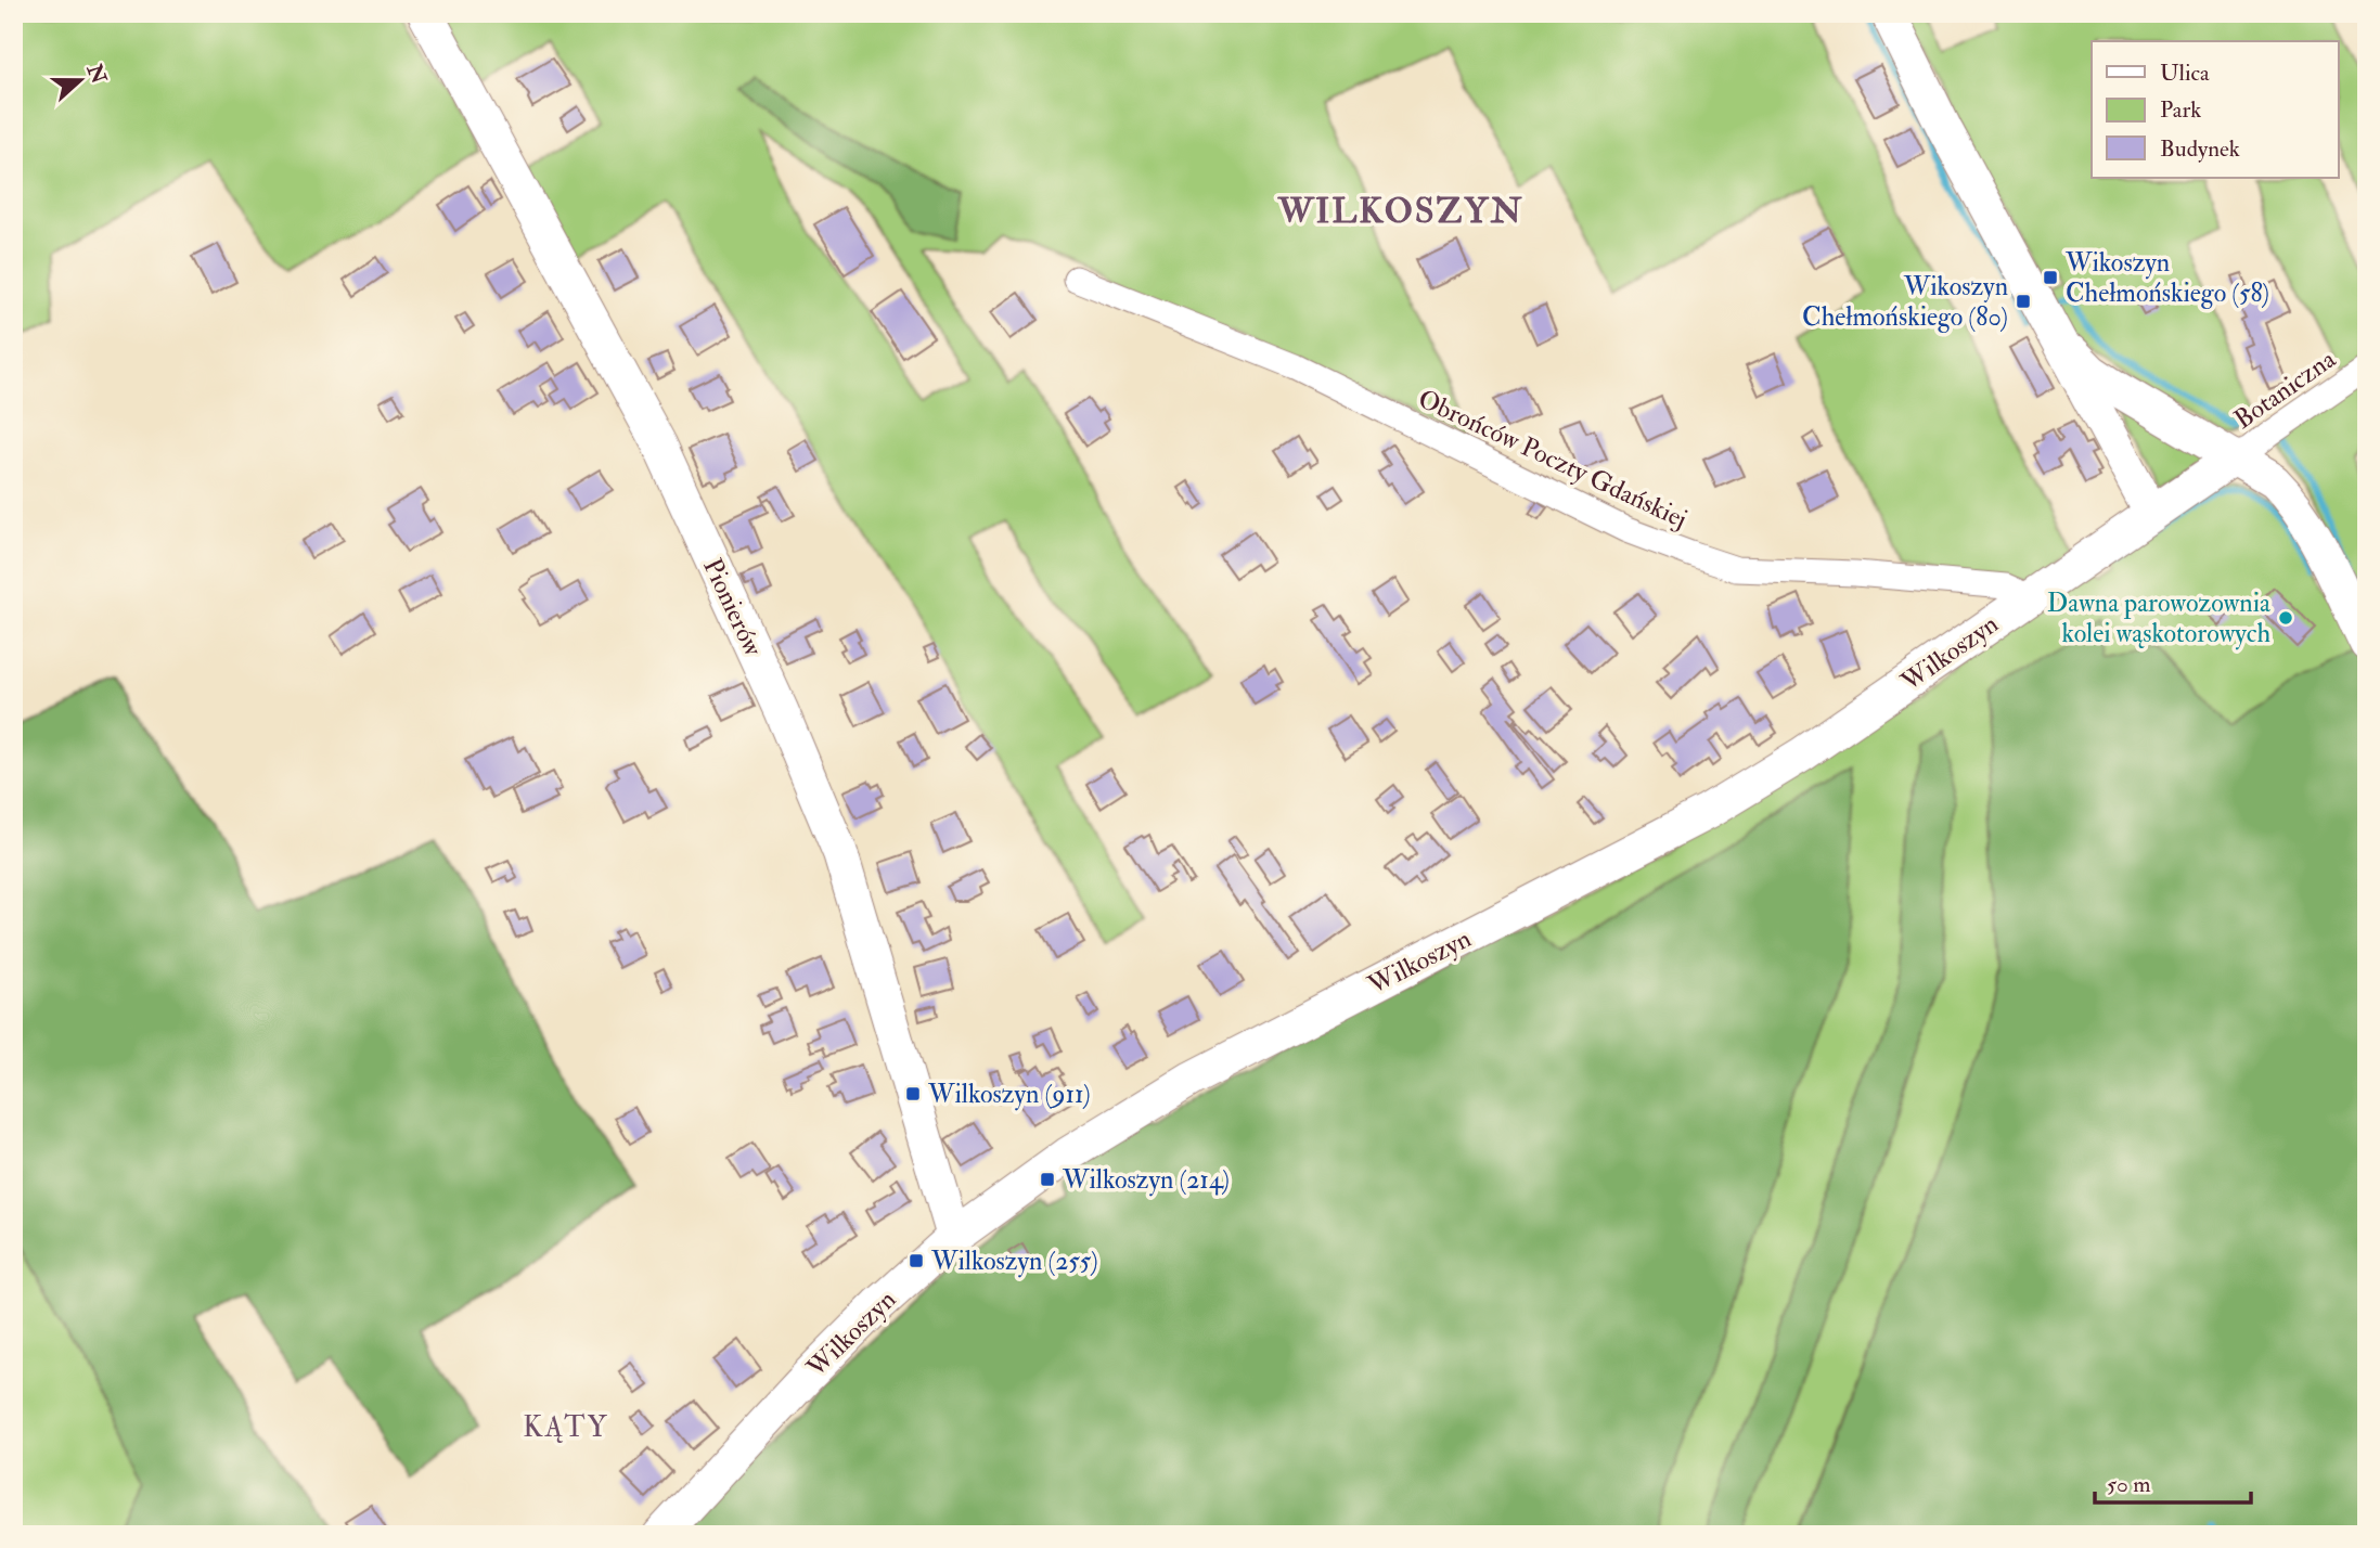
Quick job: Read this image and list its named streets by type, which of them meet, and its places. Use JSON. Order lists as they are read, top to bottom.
{
  "streets": {
    "street": [
      "Botaniczna",
      "Obrońców Poczty Gdańskiej",
      "Pionierów",
      "Wilkoszyn"
    ]
  },
  "crossings": [
    ["Botaniczna", "Wilkoszyn"],
    ["Obrońców Poczty Gdańskiej", "Wilkoszyn"],
    ["Pionierów", "Wilkoszyn"]
  ],
  "districts": ["WILKOSZYN", "KĄTY"],
  "places": {
    "transit": [
      "Wikoszyn Chełmońskiego (58)",
      "Wikoszyn Chełmońskiego (80)",
      "Wilkoszyn (911)",
      "Wilkoszyn (214)",
      "Wilkoszyn (255)"
    ],
    "other": ["Dawna parowozownia kolei wąskotorowych"]
  },
  "legend": ["Ulica", "Park", "Budynek"],
  "scale_bar": "50 m",
  "north": "right"
}
